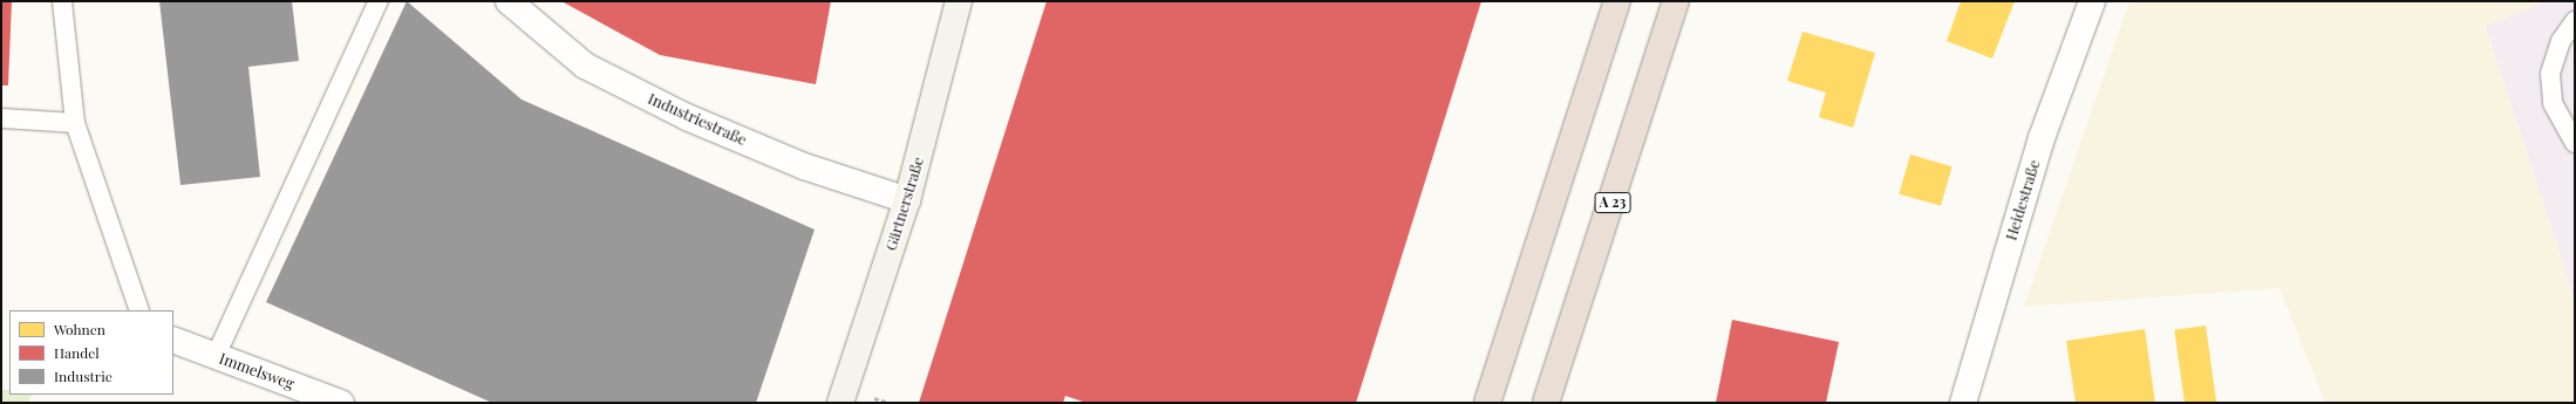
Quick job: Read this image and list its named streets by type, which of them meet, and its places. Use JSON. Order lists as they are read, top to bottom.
{
  "streets": {
    "highway": ["A 23"],
    "street": [
      "Industriestraße",
      "Heidestraße",
      "Gärtnerstraße",
      "Immelsweg"
    ]
  },
  "crossings": [
    ["Industriestraße", "Gärtnerstraße"]
  ],
  "legend": ["Wohnen", "Handel", "Industrie"]
}
